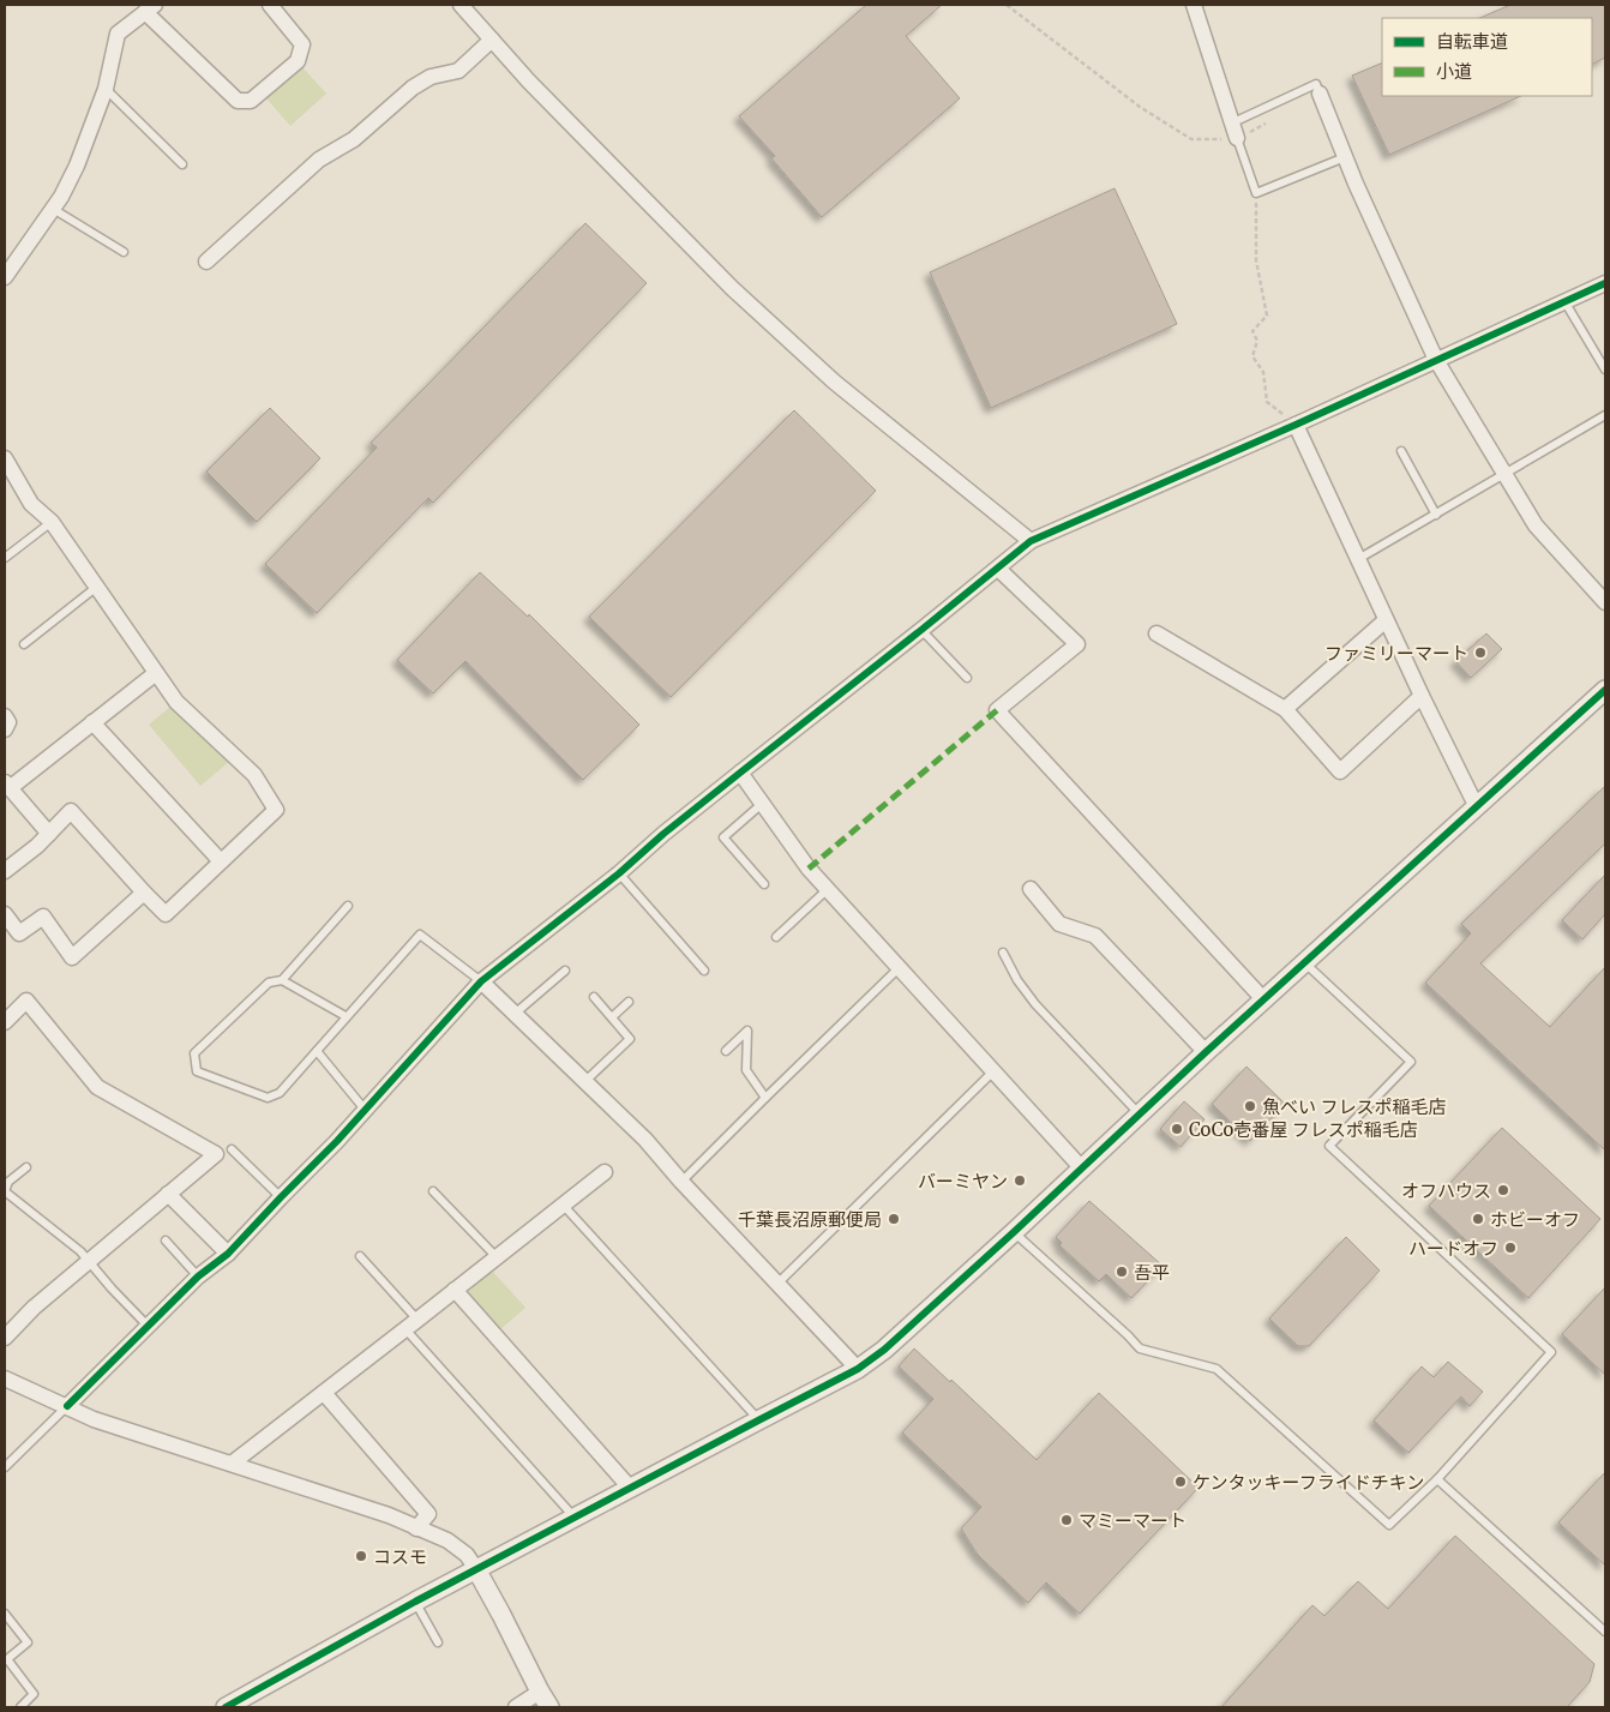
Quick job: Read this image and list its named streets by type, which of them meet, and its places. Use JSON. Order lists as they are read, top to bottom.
{
  "places": [
    "ファミリーマート",
    "魚べい フレスポ稲毛店",
    "CoCo壱番屋 フレスポ稲毛店",
    "バーミヤン",
    "オフハウス",
    "千葉長沼原郵便局",
    "ホビーオフ",
    "ハードオフ",
    "吾平",
    "ケンタッキーフライドチキン",
    "マミーマート",
    "コスモ"
  ],
  "legend": ["自転車道", "小道"]
}
